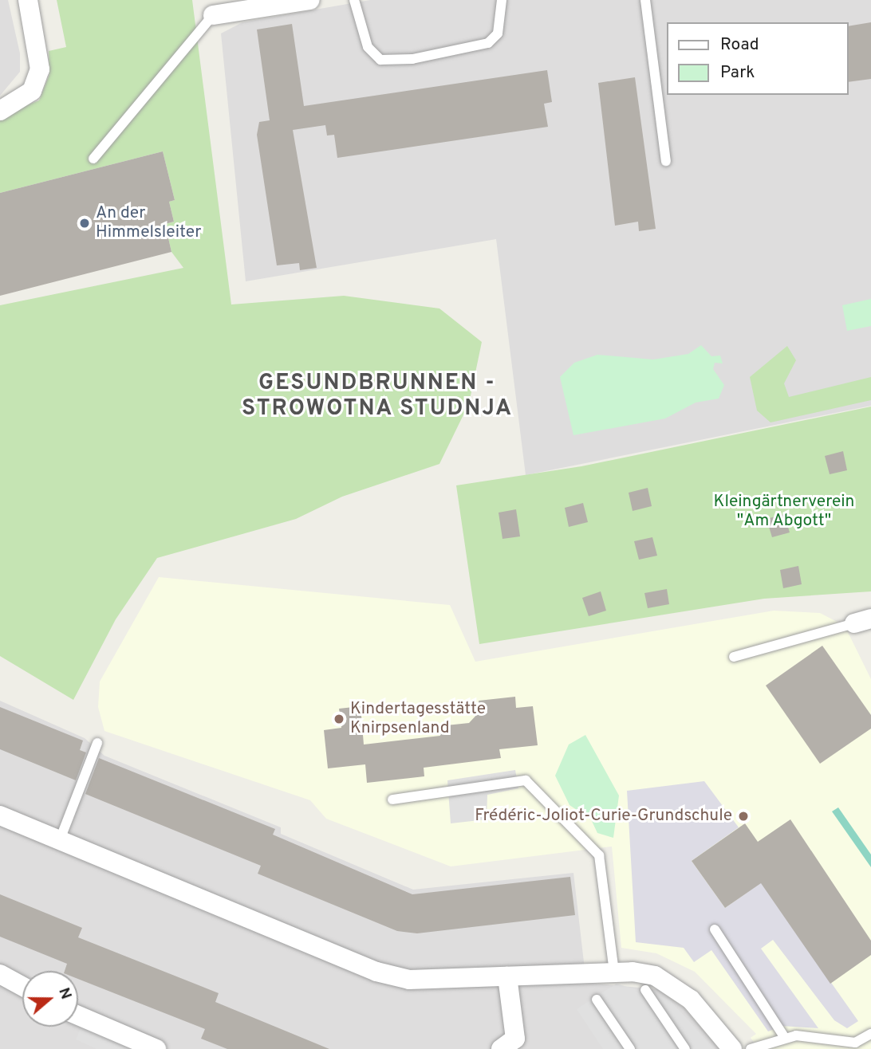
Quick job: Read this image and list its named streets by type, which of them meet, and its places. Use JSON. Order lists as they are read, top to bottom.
{
  "districts": ["GESUNDBRUNNEN - STROWOTNA STUDNJA"],
  "parks": ["Kleingärtnerverein \"Am Abgott\""],
  "places": ["An der Himmelsleiter", "Kindertagesstätte Knirpsenland", "Frédéric-Joliot-Curie-Grundschule"],
  "legend": ["Road", "Park"],
  "north": "right"
}
